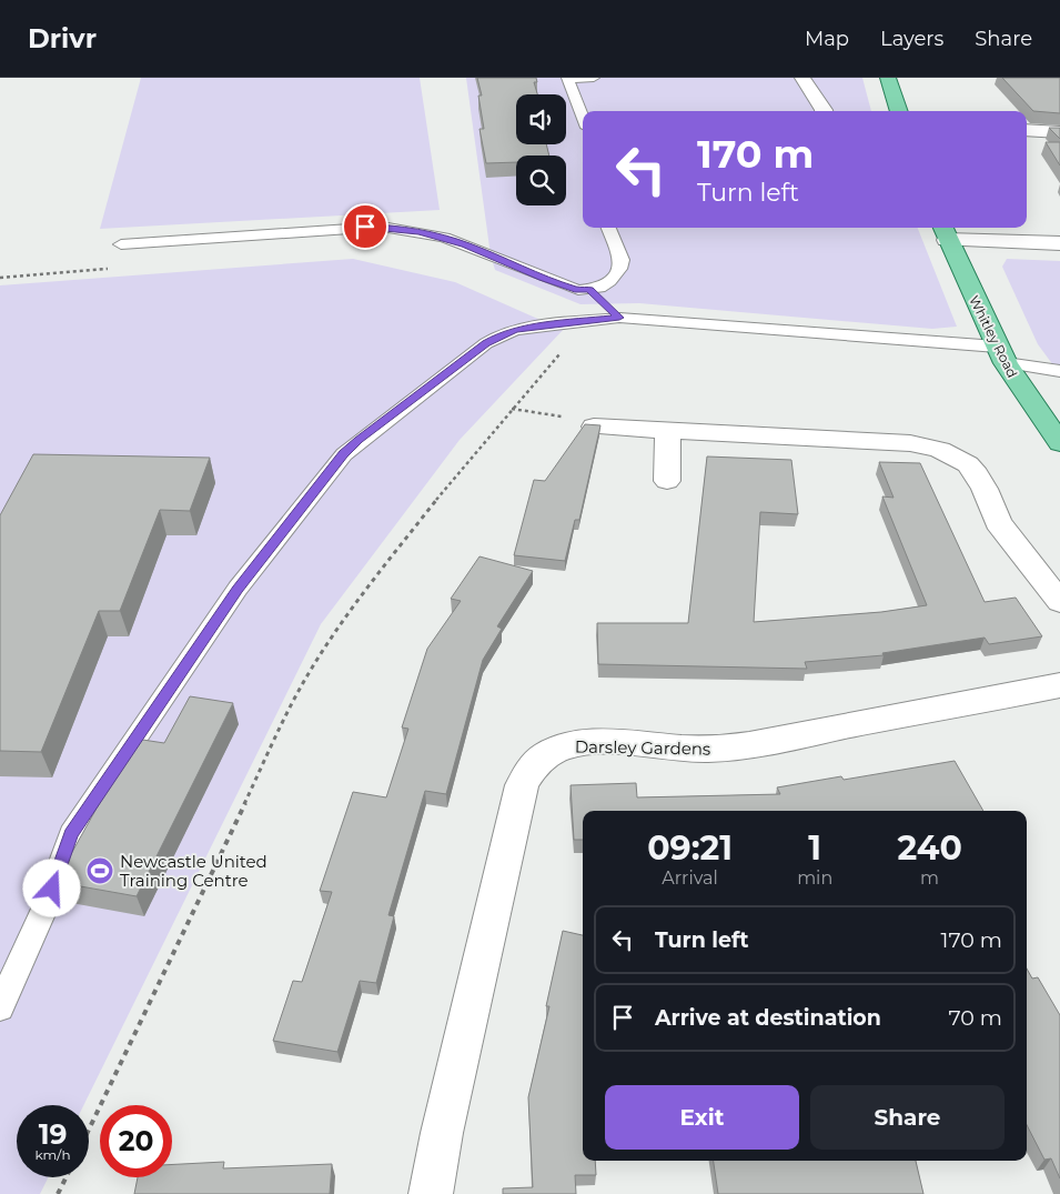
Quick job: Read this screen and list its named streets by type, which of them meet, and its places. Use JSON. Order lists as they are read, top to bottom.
{
  "streets": {
    "main road": ["Whitley Road"],
    "street": ["Darsley Gardens"]
  },
  "places": {
    "sports": ["Newcastle United Training Centre"]
  },
  "page": {
    "header": "Drivr",
    "nav": ["Map", "Layers", "Share"],
    "turn": ["170 m", "Turn left"],
    "eta": [
      "09:21",
      "Arrival",
      "1",
      "min",
      "240",
      "m"
    ],
    "list": [
      {
        "name": "Turn left",
        "value": "170 m"
      },
      {
        "name": "Arrive at destination",
        "value": "70 m"
      }
    ],
    "buttons": ["Exit", "Share"],
    "speed": "19 km/h",
    "limit": "20"
  }
}
